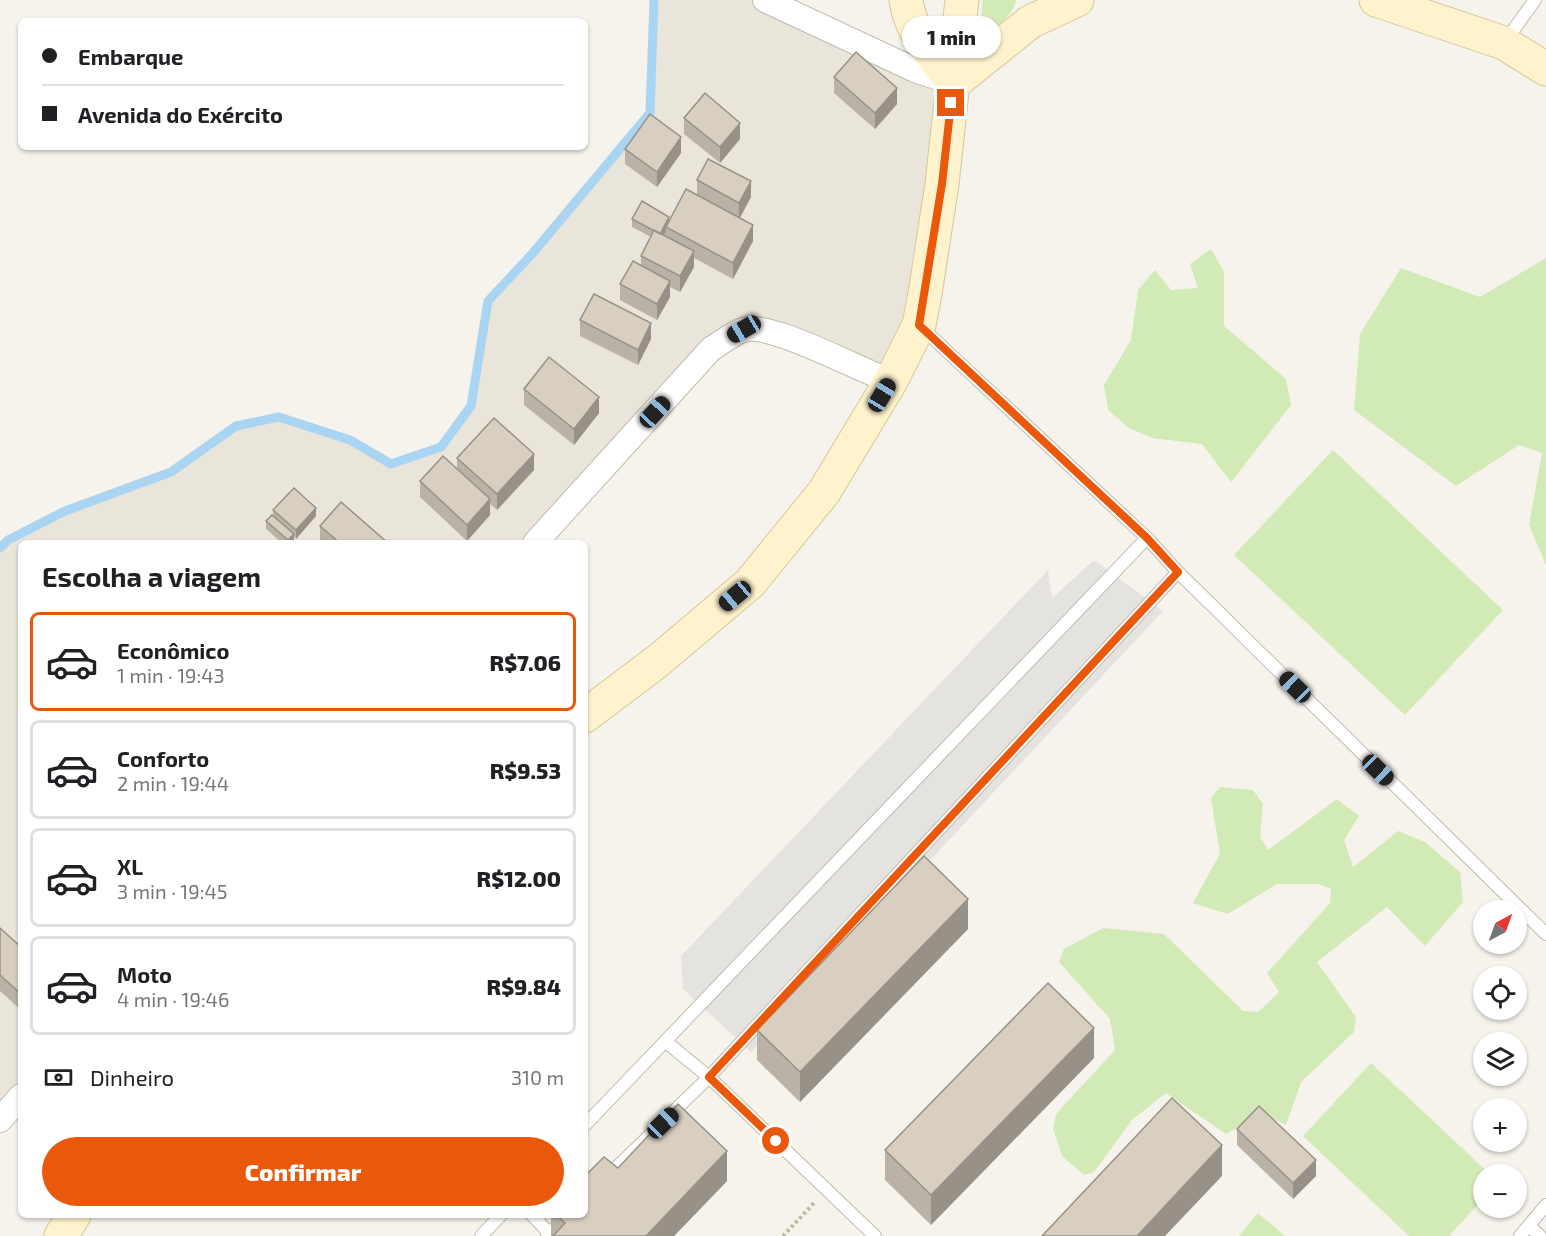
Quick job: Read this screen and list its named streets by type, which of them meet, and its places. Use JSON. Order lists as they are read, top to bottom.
{
  "north": "top right",
  "page": {
    "bubble": "1 min",
    "banner": ["Embarque", "Avenida do Exército"],
    "heading": "Escolha a viagem",
    "list": [
      {
        "name": "Econômico",
        "note": "1 min · 19:43",
        "value": "R$7.06"
      },
      {
        "name": "Conforto",
        "note": "2 min · 19:44",
        "value": "R$9.53"
      },
      {
        "name": "XL",
        "note": "3 min · 19:45",
        "value": "R$12.00"
      },
      {
        "name": "Moto",
        "note": "4 min · 19:46",
        "value": "R$9.84"
      }
    ],
    "map_buttons": ["+", "−"],
    "pay": ["Dinheiro", "310 m"],
    "buttons": "Confirmar"
  }
}
